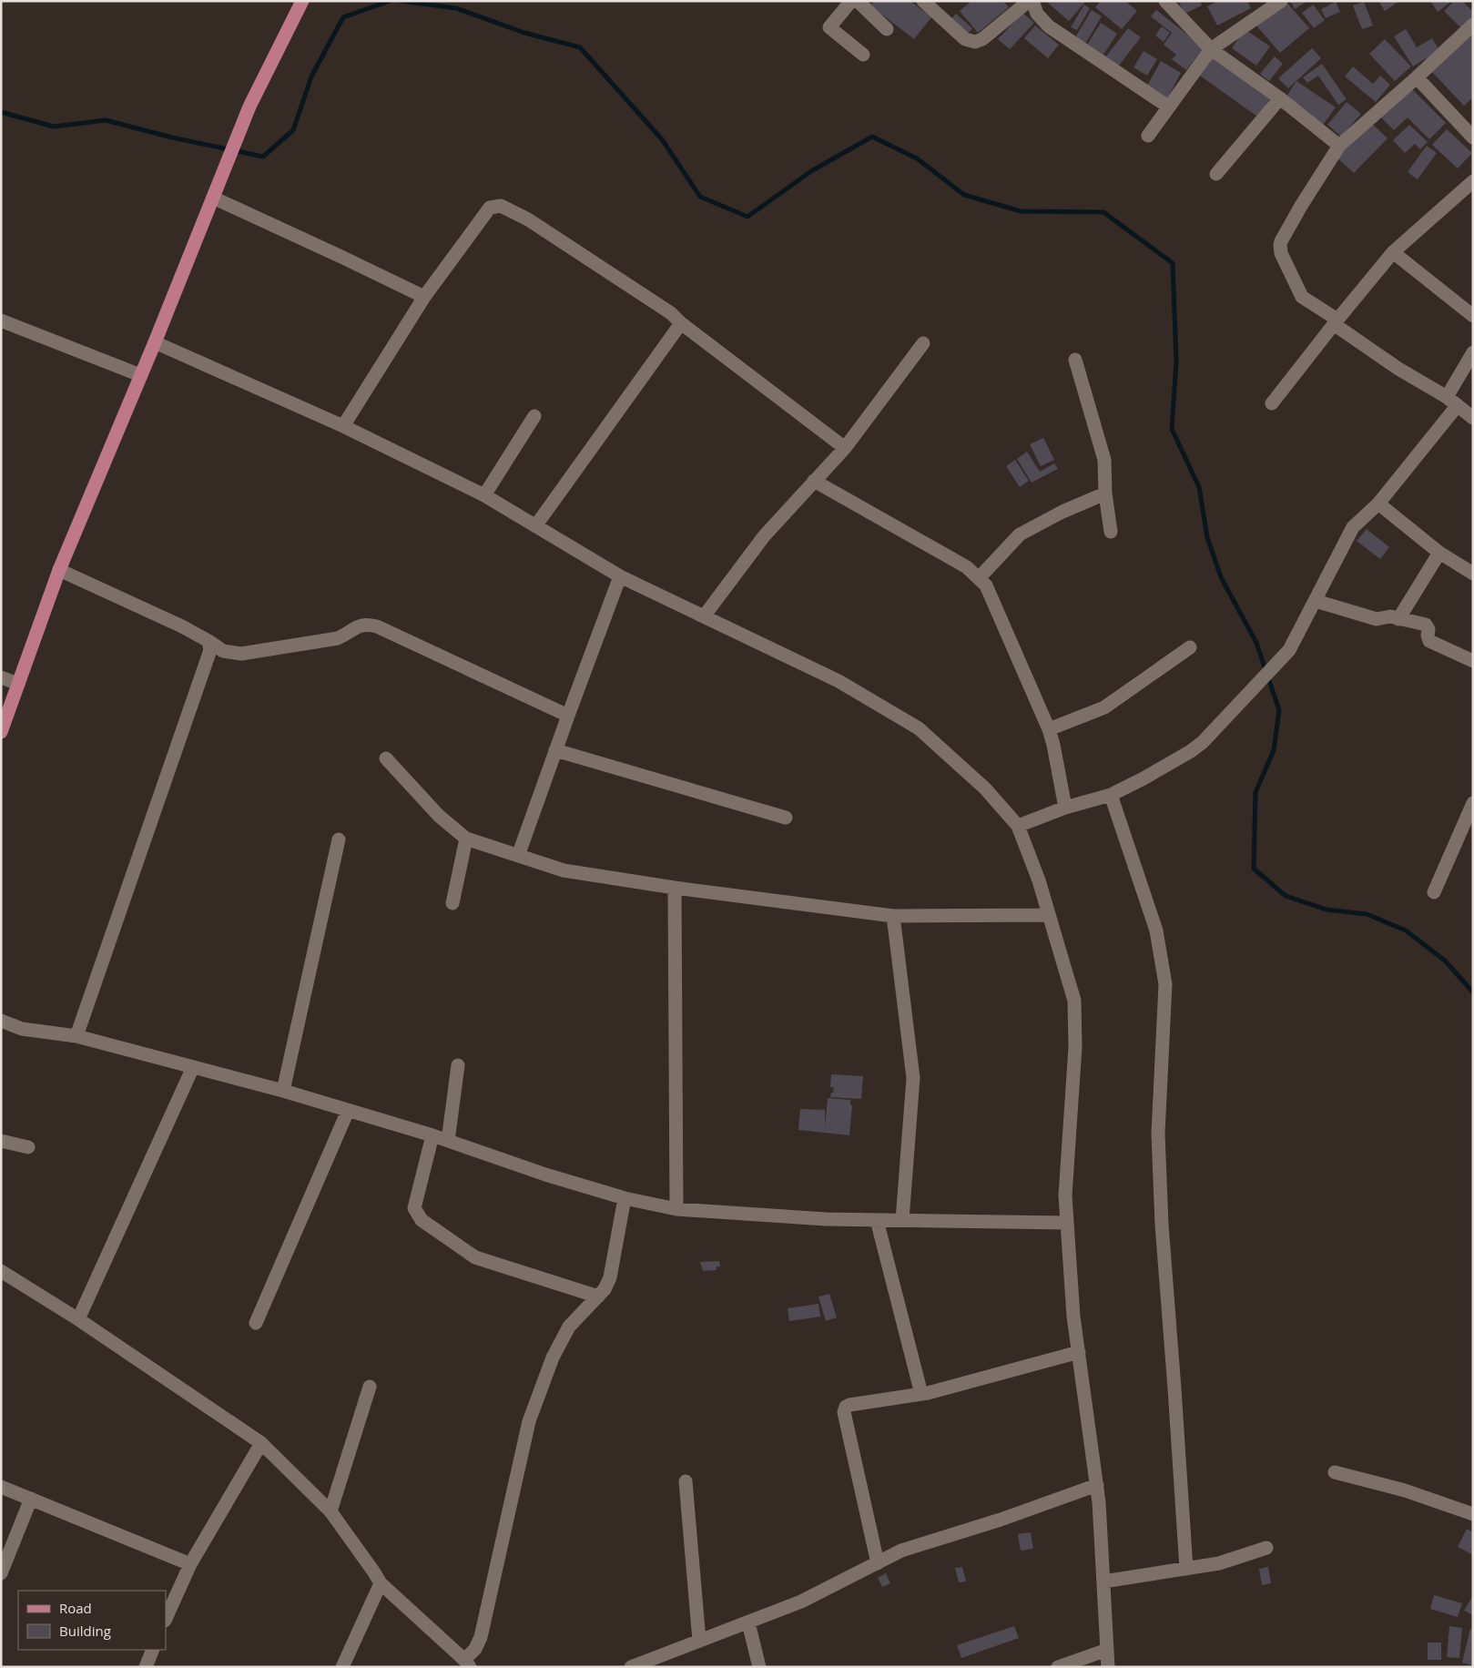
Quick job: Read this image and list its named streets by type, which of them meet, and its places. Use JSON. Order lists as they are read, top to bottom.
{
  "legend": ["Road", "Building"]
}
